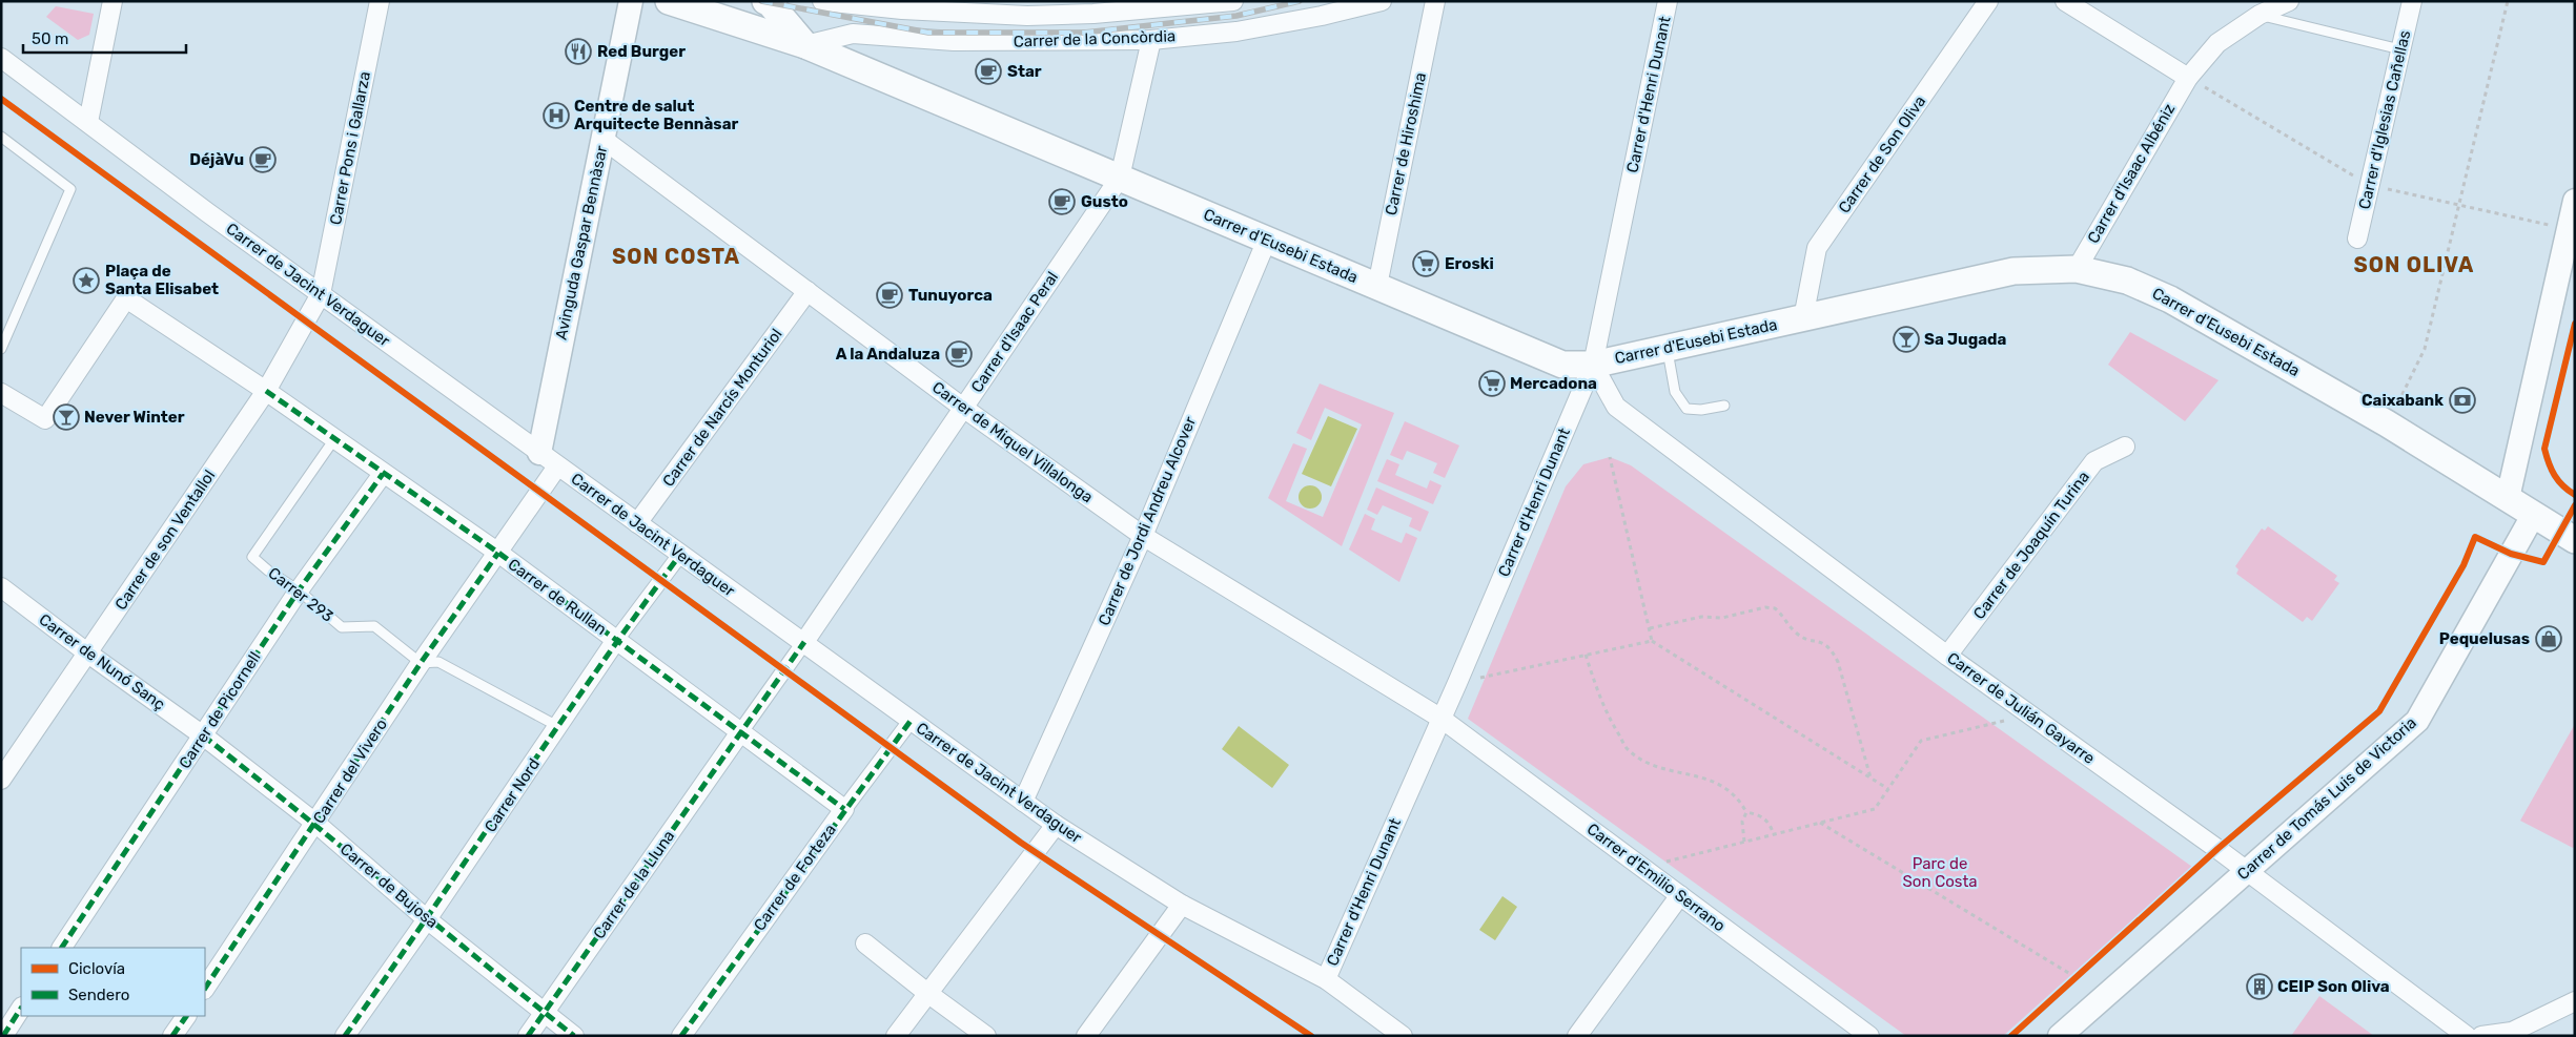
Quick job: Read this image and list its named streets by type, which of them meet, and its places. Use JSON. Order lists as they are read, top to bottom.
{
  "streets": {
    "main road": ["Carrer d'Eusebi Estada"],
    "street": [
      "Carrer de la Concòrdia",
      "Carrer d'Henri Dunant",
      "Carrer d'Iglesias Cañellas",
      "Carrer de Hiroshima",
      "Carrer Pons i Gallarza",
      "Carrer de Son Oliva",
      "Carrer d'Isaac Albéniz",
      "Avinguda Gaspar Bennàsar",
      "Carrer de Jacint Verdaguer",
      "Carrer d'Isaac Peral",
      "Carrer de Narcís Monturiol",
      "Carrer de Miquel Villalonga",
      "Carrer de Jordi Andreu Alcover",
      "Carrer de son Ventallol",
      "Carrer de Joaquín Turina",
      "Carrer de Rullan",
      "Carrer de Nunó Sanç",
      "Carrer de Julián Gayarre",
      "Carrer de Picornell",
      "Carrer del Vivero",
      "Carrer Nord",
      "Carrer de Tomás Luis de Victoria",
      "Carrer de Forteza",
      "Carrer d'Emilio Serrano",
      "Carrer de la Lluna",
      "Carrer de Bujosa"
    ],
    "lane": ["Carrer 293"]
  },
  "crossings": [
    ["Carrer de la Concòrdia", "Carrer d'Eusebi Estada"],
    ["Carrer d'Henri Dunant", "Carrer d'Eusebi Estada"],
    ["Carrer d'Henri Dunant", "Carrer de Jacint Verdaguer"],
    ["Carrer d'Henri Dunant", "Carrer de Miquel Villalonga"],
    ["Carrer d'Henri Dunant", "Carrer de Julián Gayarre"],
    ["Carrer d'Henri Dunant", "Carrer d'Emilio Serrano"],
    ["Carrer de Hiroshima", "Carrer d'Eusebi Estada"],
    ["Carrer Pons i Gallarza", "Carrer de Jacint Verdaguer"],
    ["Carrer Pons i Gallarza", "Carrer de son Ventallol"],
    ["Carrer de Son Oliva", "Carrer d'Eusebi Estada"],
    ["Carrer d'Isaac Albéniz", "Carrer d'Eusebi Estada"],
    ["Avinguda Gaspar Bennàsar", "Carrer de Jacint Verdaguer"],
    ["Avinguda Gaspar Bennàsar", "Carrer de Miquel Villalonga"],
    ["Avinguda Gaspar Bennàsar", "Carrer del Vivero"],
    ["Carrer d'Eusebi Estada", "Carrer d'Isaac Peral"],
    ["Carrer d'Eusebi Estada", "Carrer de Jordi Andreu Alcover"],
    ["Carrer d'Eusebi Estada", "Carrer de Julián Gayarre"],
    ["Carrer d'Eusebi Estada", "Carrer de Tomás Luis de Victoria"],
    ["Carrer de Jacint Verdaguer", "Carrer d'Isaac Peral"],
    ["Carrer de Jacint Verdaguer", "Carrer de Narcís Monturiol"],
    ["Carrer de Jacint Verdaguer", "Carrer de Jordi Andreu Alcover"],
    ["Carrer de Jacint Verdaguer", "Carrer de son Ventallol"],
    ["Carrer de Jacint Verdaguer", "Carrer del Vivero"],
    ["Carrer de Jacint Verdaguer", "Carrer Nord"],
    ["Carrer de Jacint Verdaguer", "Carrer de Forteza"],
    ["Carrer d'Isaac Peral", "Carrer de Miquel Villalonga"],
    ["Carrer de Narcís Monturiol", "Carrer de Miquel Villalonga"],
    ["Carrer de Miquel Villalonga", "Carrer de Jordi Andreu Alcover"],
    ["Carrer de Miquel Villalonga", "Carrer d'Emilio Serrano"],
    ["Carrer de son Ventallol", "Carrer de Rullan"],
    ["Carrer de son Ventallol", "Carrer de Nunó Sanç"],
    ["Carrer de Joaquín Turina", "Carrer de Julián Gayarre"],
    ["Carrer 293", "Carrer de Rullan"],
    ["Carrer 293", "Carrer de Picornell"],
    ["Carrer 293", "Carrer del Vivero"],
    ["Carrer de Rullan", "Carrer de Picornell"],
    ["Carrer de Rullan", "Carrer del Vivero"],
    ["Carrer de Rullan", "Carrer Nord"],
    ["Carrer de Rullan", "Carrer de Forteza"],
    ["Carrer de Rullan", "Carrer de la Lluna"],
    ["Carrer de Nunó Sanç", "Carrer de Picornell"],
    ["Carrer de Nunó Sanç", "Carrer de Bujosa"],
    ["Carrer de Julián Gayarre", "Carrer de Tomás Luis de Victoria"],
    ["Carrer de Picornell", "Carrer de Bujosa"],
    ["Carrer del Vivero", "Carrer de Bujosa"],
    ["Carrer Nord", "Carrer de Bujosa"],
    ["Carrer de la Lluna", "Carrer de Bujosa"]
  ],
  "districts": ["SON COSTA", "SON OLIVA"],
  "parks": ["Parc de Son Costa"],
  "places": {
    "restaurant": ["Red Burger"],
    "cafe": [
      "Star",
      "DéjàVu",
      "Gusto",
      "Tunuyorca",
      "A la Andaluza"
    ],
    "hospital": ["Centre de salut Arquitecte Bennàsar"],
    "supermarket": ["Eroski", "Mercadona"],
    "place": ["Plaça de Santa Elisabet"],
    "bar": ["Sa Jugada", "Never Winter"],
    "bank": ["Caixabank"],
    "shop": ["Pequelusas"],
    "building": ["CEIP Son Oliva"]
  },
  "legend": ["Ciclovía", "Sendero"],
  "scale_bar": "50 m"
}
